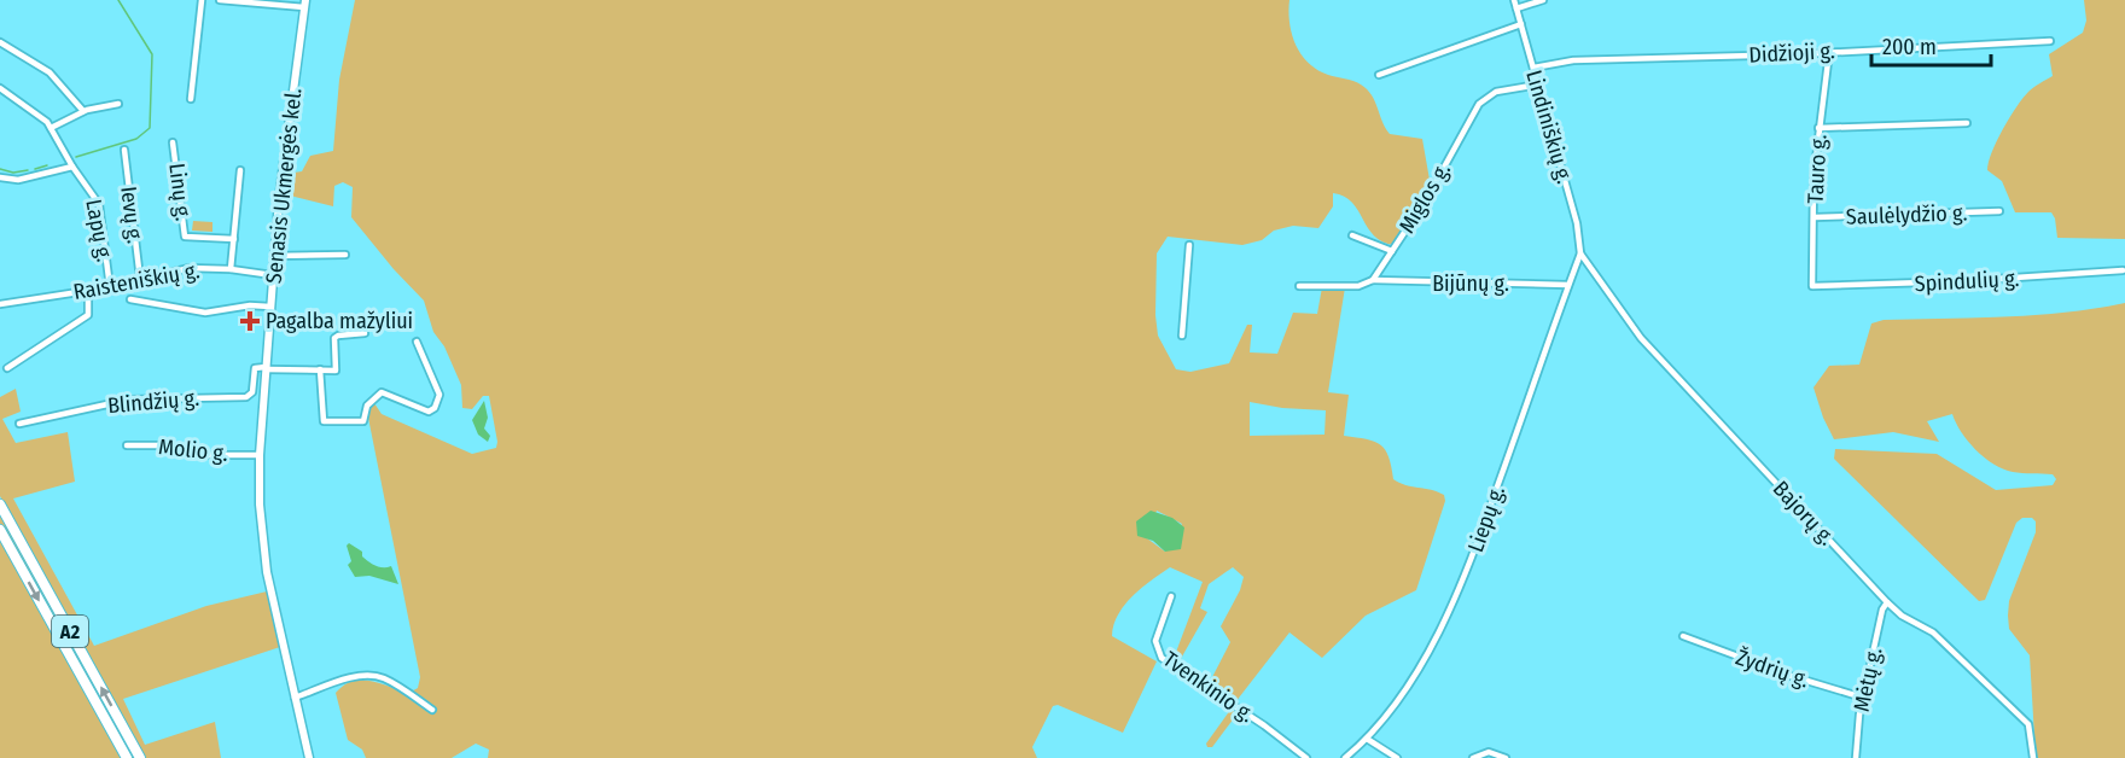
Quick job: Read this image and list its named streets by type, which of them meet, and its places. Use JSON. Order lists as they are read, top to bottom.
{
  "streets": {
    "highway": ["A2"],
    "main road": ["Senasis Ukmergės kel."],
    "street": [
      "Didžioji g.",
      "Lindiniškių g.",
      "Tauro g.",
      "Linų g.",
      "Miglos g.",
      "Ievų g.",
      "Saulėlydžio g.",
      "Lapų g.",
      "Raisteniškių g.",
      "Spindulių g.",
      "Bijūnų g.",
      "Blindžių g.",
      "Molio g.",
      "Bajorų g.",
      "Liepų g.",
      "Žydrių g.",
      "Mėtų g.",
      "Tvenkinio g."
    ]
  },
  "crossings": [
    ["Didžioji g.", "Lindiniškių g."],
    ["Didžioji g.", "Tauro g."],
    ["Lindiniškių g.", "Miglos g."],
    ["Lindiniškių g.", "Bajorų g."],
    ["Lindiniškių g.", "Liepų g."],
    ["Tauro g.", "Saulėlydžio g."],
    ["Tauro g.", "Spindulių g."],
    ["Senasis Ukmergės kel.", "Raisteniškių g."],
    ["Senasis Ukmergės kel.", "Blindžių g."],
    ["Senasis Ukmergės kel.", "Molio g."],
    ["Miglos g.", "Bijūnų g."],
    ["Ievų g.", "Raisteniškių g."],
    ["Lapų g.", "Raisteniškių g."],
    ["Bijūnų g.", "Liepų g."],
    ["Bajorų g.", "Liepų g."],
    ["Bajorų g.", "Mėtų g."],
    ["Žydrių g.", "Mėtų g."]
  ],
  "places": {
    "health": ["Pagalba mažyliui"]
  },
  "scale_bar": "200 m"
}
